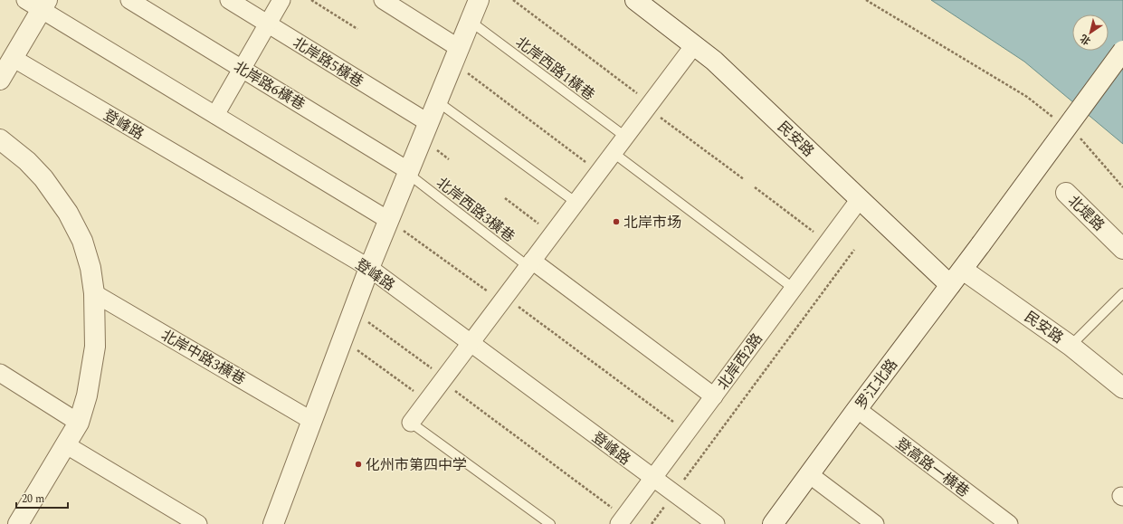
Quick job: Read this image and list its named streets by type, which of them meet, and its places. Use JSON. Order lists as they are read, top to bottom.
{
  "streets": {
    "street": [
      "北岸路5橫巷",
      "北岸路6橫巷",
      "登峰路",
      "民安路",
      "北堤路",
      "北岸中路3横巷",
      "北岸西2路",
      "罗江北路",
      "登高路一横巷"
    ],
    "lane": ["北岸西路1橫巷", "北岸西路3橫巷"]
  },
  "crossings": [
    ["北岸路6橫巷", "北岸西路3橫巷"],
    ["登峰路", "北岸西2路"],
    ["民安路", "北岸西2路"],
    ["民安路", "罗江北路"],
    ["罗江北路", "登高路一横巷"]
  ],
  "places": ["北岸市场", "化州市第四中学"],
  "scale_bar": "20 m",
  "north": "bottom left"
}
